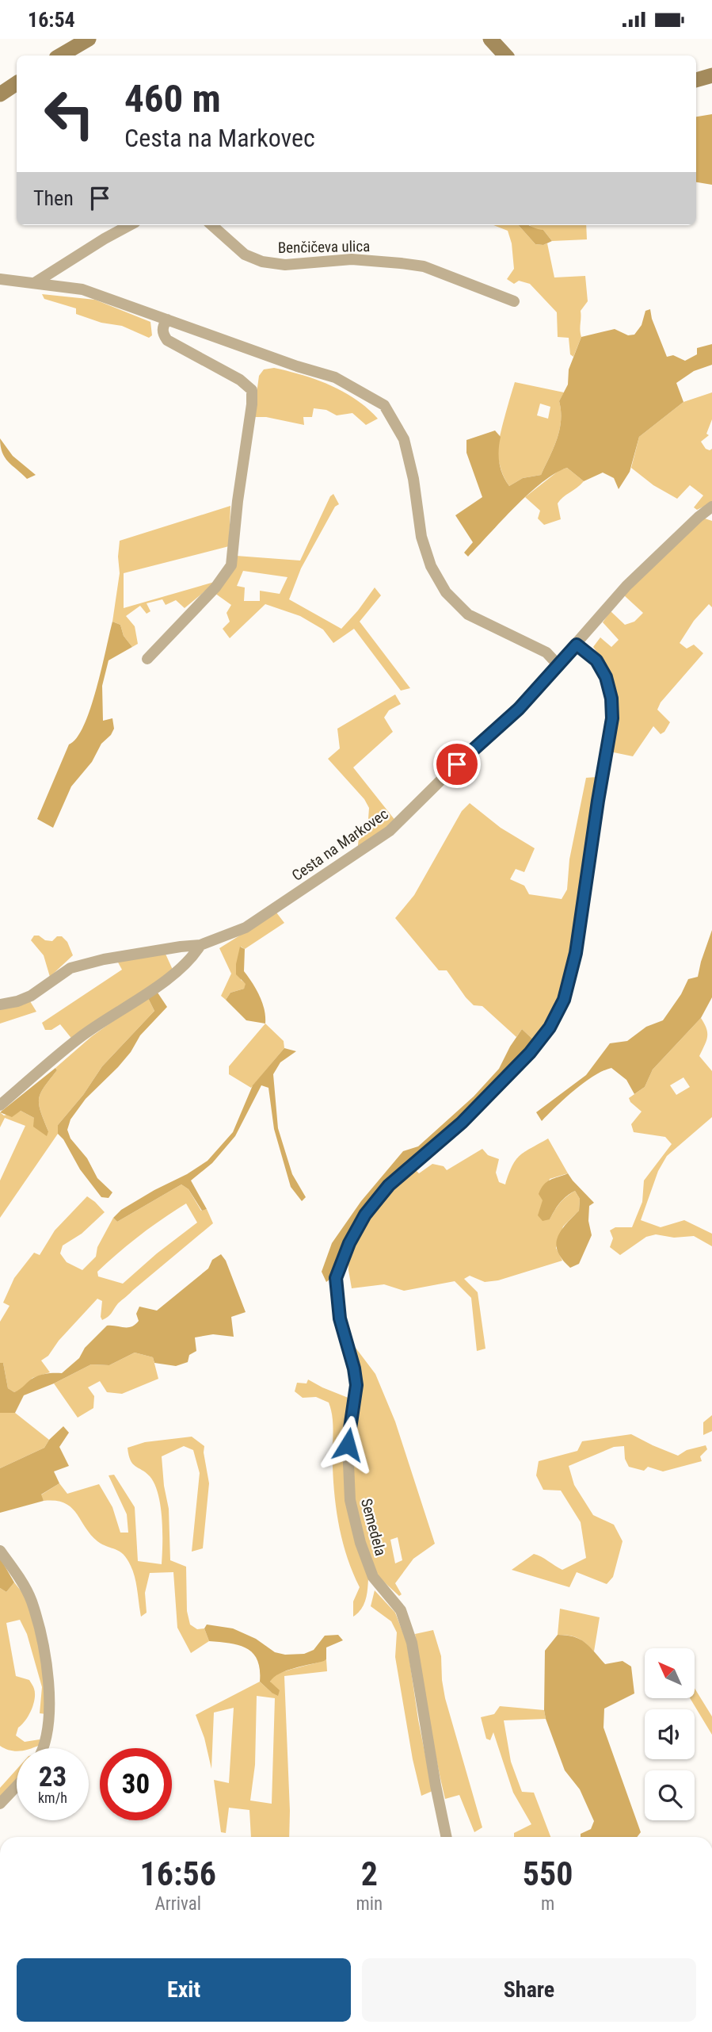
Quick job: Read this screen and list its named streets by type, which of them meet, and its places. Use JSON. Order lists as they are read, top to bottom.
{
  "streets": {
    "street": ["Benčičeva ulica", "Cesta na Markovec", "Semedela"]
  },
  "crossings": [
    ["Cesta na Markovec", "Semedela"]
  ],
  "north": "top left",
  "page": {
    "status": "16:54",
    "turn": ["460 m", "Cesta na Markovec"],
    "then": "Then",
    "speed": "23 km/h",
    "limit": "30",
    "eta": [
      "16:56",
      "Arrival",
      "2",
      "min",
      "550",
      "m"
    ],
    "buttons": ["Exit", "Share"]
  }
}
